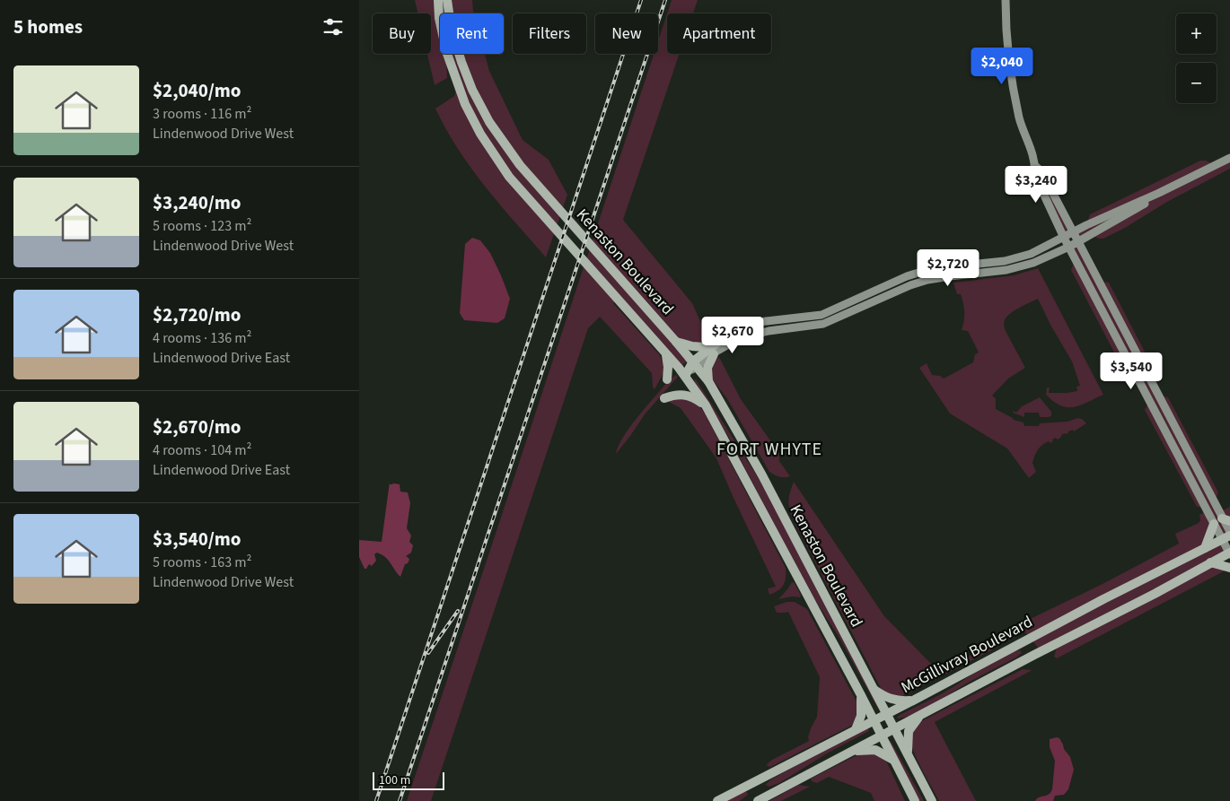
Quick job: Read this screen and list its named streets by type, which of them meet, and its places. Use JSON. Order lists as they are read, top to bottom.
{
  "streets": {
    "main road": ["Kenaston Boulevard", "McGillivray Boulevard"]
  },
  "crossings": [
    ["Kenaston Boulevard", "McGillivray Boulevard"]
  ],
  "districts": ["FORT WHYTE"],
  "scale_bar": "100 m",
  "page": {
    "heading": "5 homes",
    "map_buttons": ["+", "−"],
    "chip": [
      "Buy",
      "Rent",
      "Filters",
      "New",
      "Apartment"
    ],
    "price": [
      "$2,040",
      "$3,240",
      "$2,720",
      "$2,670",
      "$3,540"
    ],
    "list": [
      {
        "name": "$2,040/mo",
        "note": "3 rooms · 116 m² · Lindenwood Drive West"
      },
      {
        "name": "$3,240/mo",
        "note": "5 rooms · 123 m² · Lindenwood Drive West"
      },
      {
        "name": "$2,720/mo",
        "note": "4 rooms · 136 m² · Lindenwood Drive East"
      },
      {
        "name": "$2,670/mo",
        "note": "4 rooms · 104 m² · Lindenwood Drive East"
      },
      {
        "name": "$3,540/mo",
        "note": "5 rooms · 163 m² · Lindenwood Drive West"
      }
    ],
    "scale": "100 m"
  }
}
